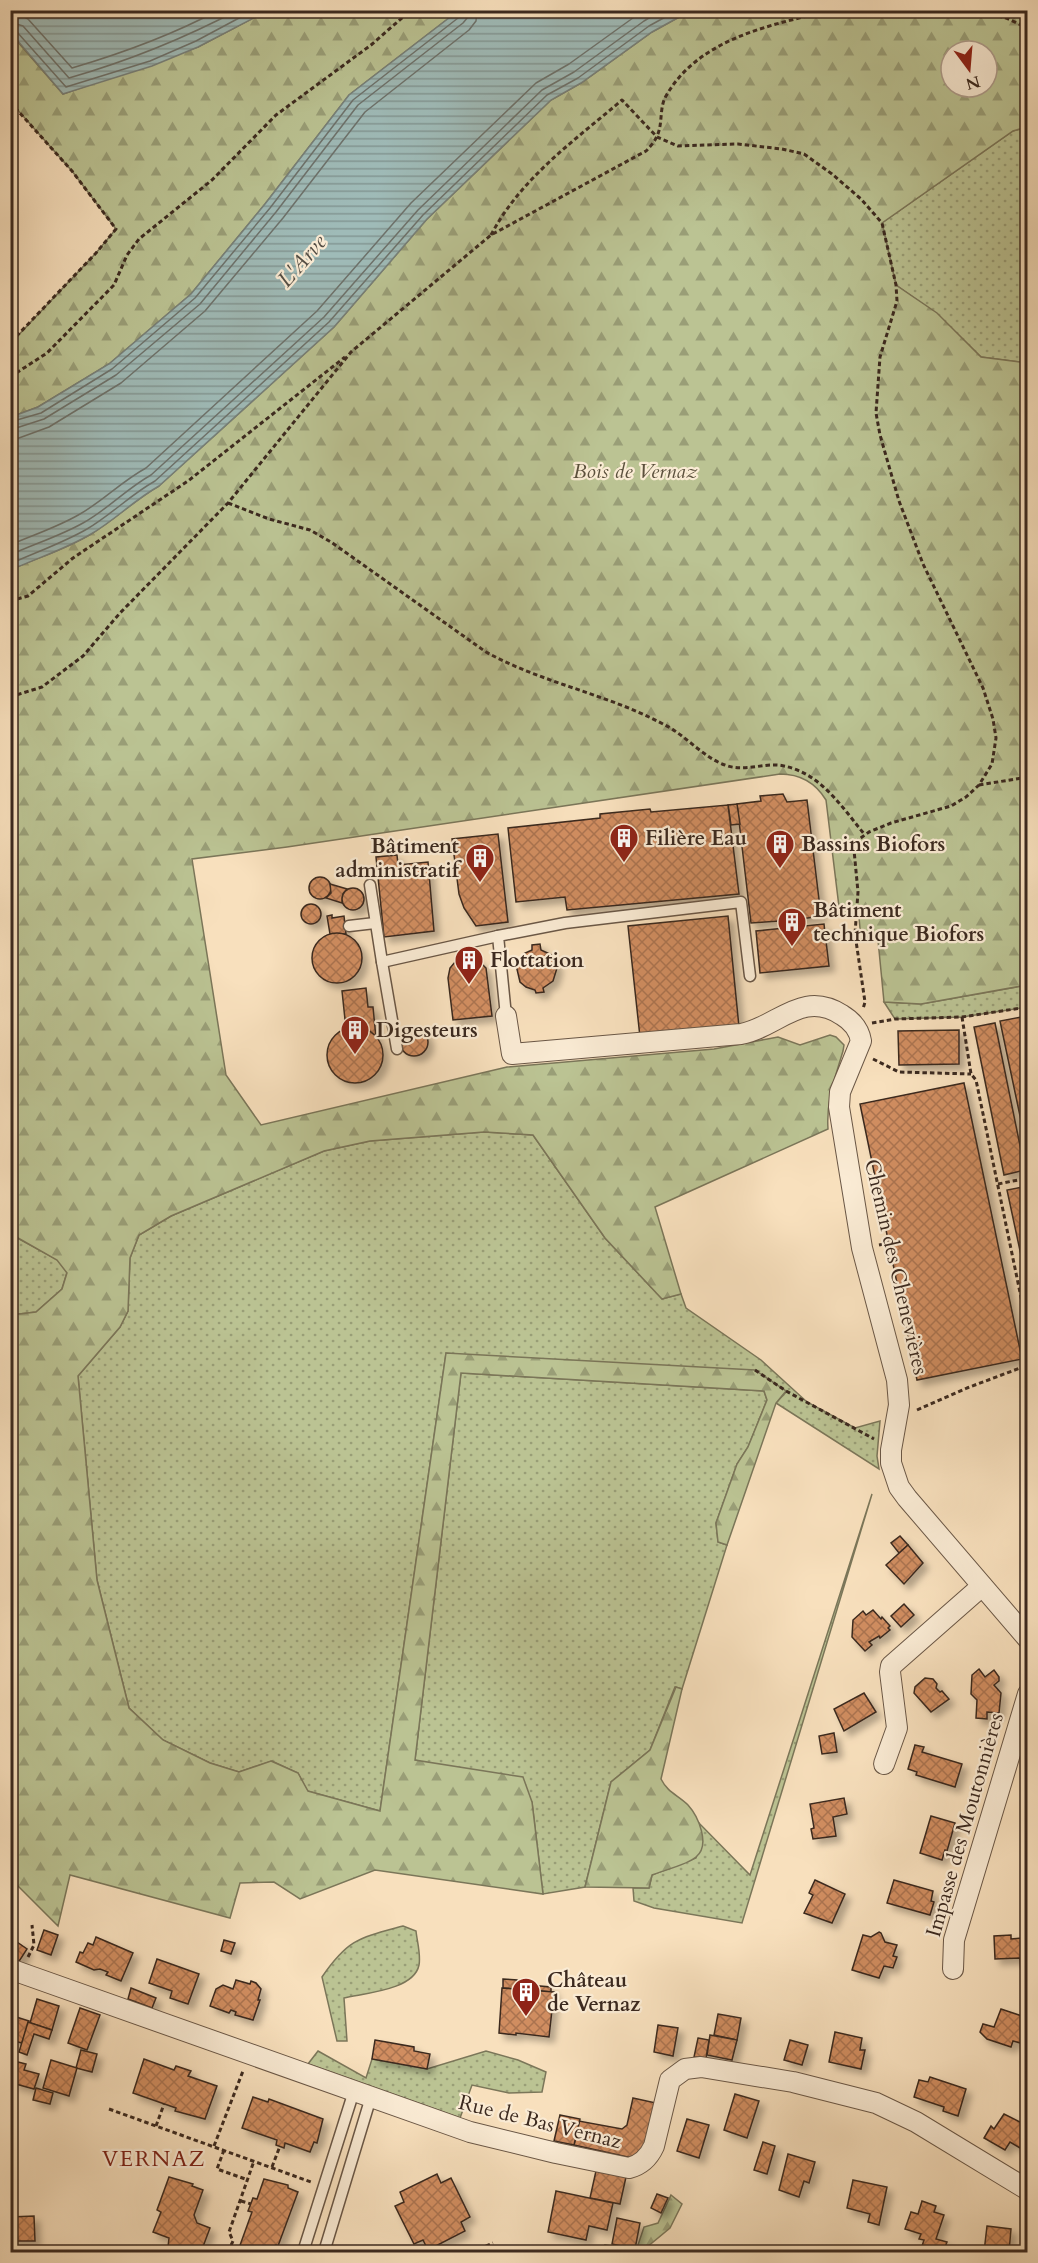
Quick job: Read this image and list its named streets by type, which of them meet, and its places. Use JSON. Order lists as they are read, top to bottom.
{
  "streets": {
    "street": ["Chemin des Chenevières", "Impasse des Moutonnières", "Rue de Bas Vernaz"]
  },
  "districts": ["VERNAZ"],
  "water": ["L'Arve"],
  "parks": ["Bois de Vernaz"],
  "places": {
    "building": [
      "Filière Eau",
      "Bassins Biofors",
      "Bâtiment administratif",
      "Bâtiment technique Biofors",
      "Flottation",
      "Digesteurs",
      "Château de Vernaz"
    ]
  },
  "north": "bottom"
}
